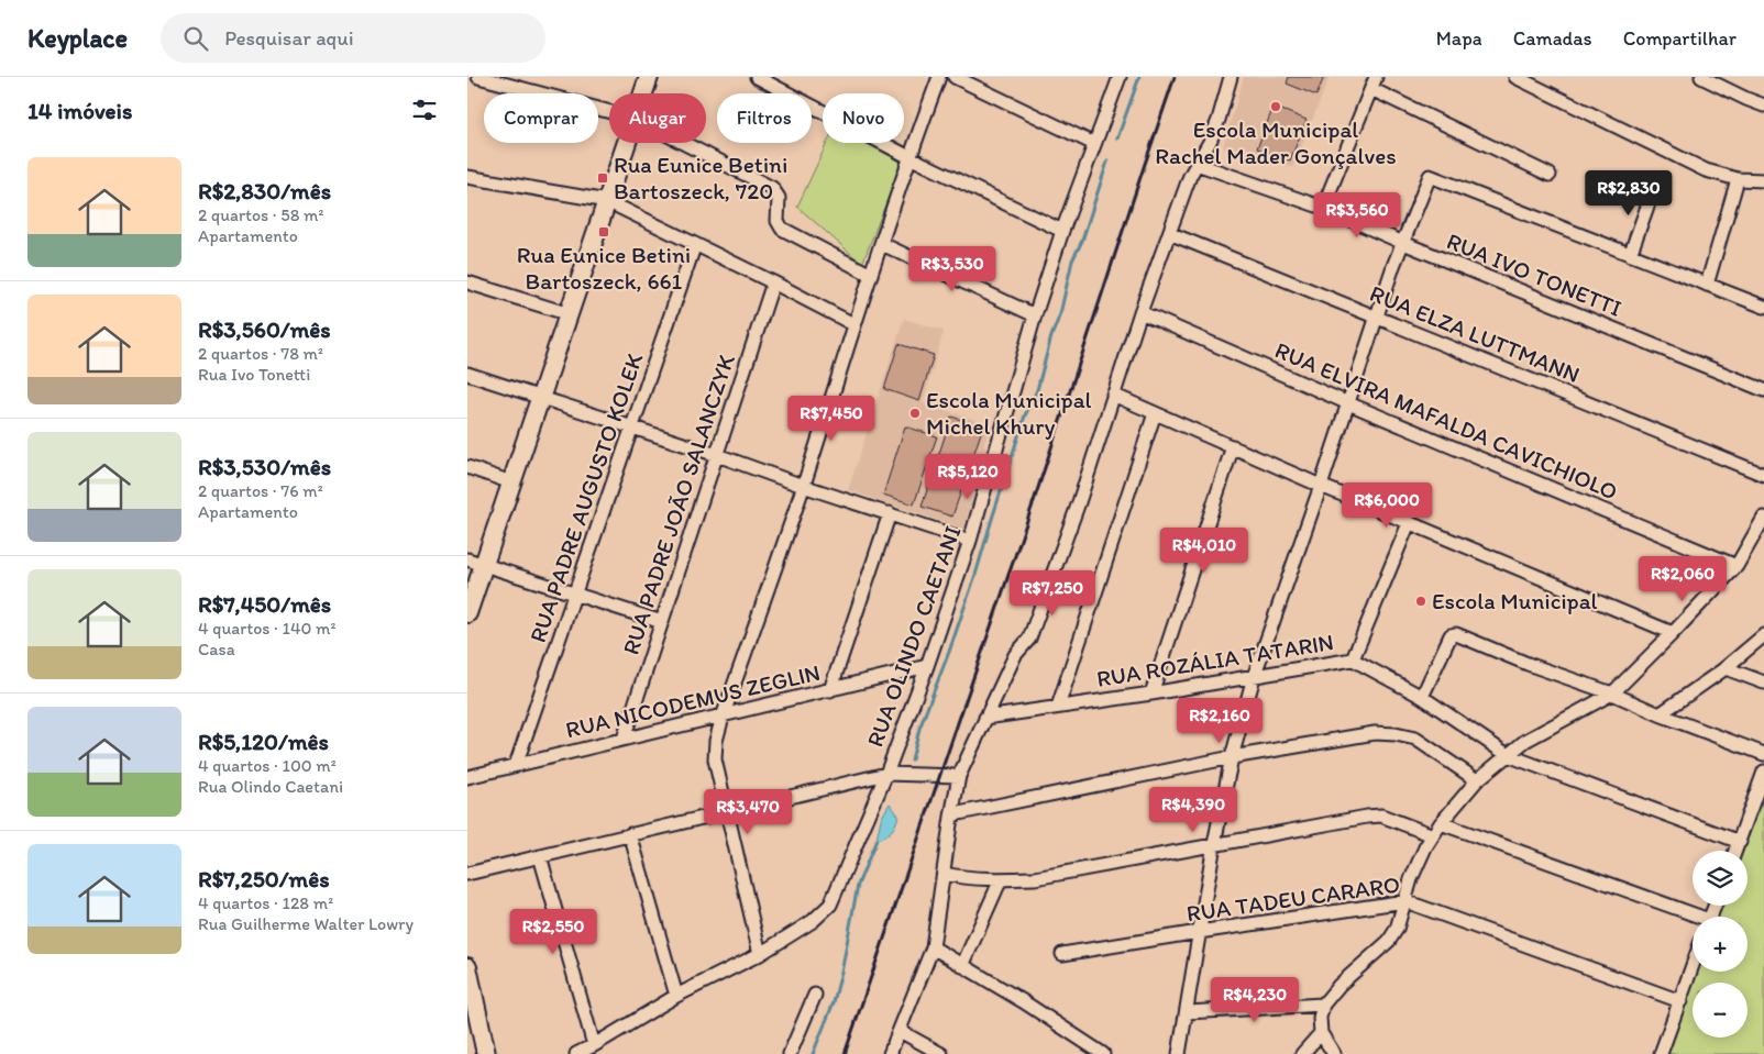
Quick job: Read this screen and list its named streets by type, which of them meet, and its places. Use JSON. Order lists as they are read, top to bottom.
{
  "streets": {
    "street": [
      "RUA IVO TONETTI",
      "RUA ELZA LUTTMANN",
      "RUA ELVIRA MAFALDA CAVICHIOLO",
      "RUA PADRE AUGUSTO KOLEK",
      "RUA PADRE JOÃO SALANCZYK",
      "RUA OLINDO CAETANI",
      "RUA ROZÁLIA TATARIN",
      "RUA NICODEMUS ZEGLIN",
      "RUA TADEU CARARO"
    ]
  },
  "crossings": [
    ["RUA PADRE AUGUSTO KOLEK", "RUA NICODEMUS ZEGLIN"],
    ["RUA PADRE JOÃO SALANCZYK", "RUA NICODEMUS ZEGLIN"],
    ["RUA OLINDO CAETANI", "RUA NICODEMUS ZEGLIN"]
  ],
  "places": {
    "other": ["Escola Municipal Rachel Mader Gonçalves", "Escola Municipal Michel Khury", "Escola Municipal"],
    "transit": ["Rua Eunice Betini Bartoszeck, 720", "Rua Eunice Betini Bartoszeck, 661"]
  },
  "page": {
    "header": "Keyplace",
    "search": "Pesquisar aqui",
    "nav": ["Mapa", "Camadas", "Compartilhar"],
    "heading": "14 imóveis",
    "chip": [
      "Comprar",
      "Alugar",
      "Filtros",
      "Novo"
    ],
    "list": [
      {
        "name": "R$2,830/mês",
        "note": "2 quartos · 58 m² · Apartamento"
      },
      {
        "name": "R$3,560/mês",
        "note": "2 quartos · 78 m² · Rua Ivo Tonetti"
      },
      {
        "name": "R$3,530/mês",
        "note": "2 quartos · 76 m² · Apartamento"
      },
      {
        "name": "R$7,450/mês",
        "note": "4 quartos · 140 m² · Casa"
      },
      {
        "name": "R$5,120/mês",
        "note": "4 quartos · 100 m² · Rua Olindo Caetani"
      },
      {
        "name": "R$7,250/mês",
        "note": "4 quartos · 128 m² · Rua Guilherme Walter Lowry"
      }
    ],
    "price": [
      "R$2,830",
      "R$3,560",
      "R$3,530",
      "R$7,450",
      "R$5,120",
      "R$6,000",
      "R$4,010",
      "R$2,060",
      "R$7,250",
      "R$2,160",
      "R$4,390",
      "R$3,470",
      "R$2,550",
      "R$4,230"
    ],
    "map_buttons": ["+", "−"]
  }
}
